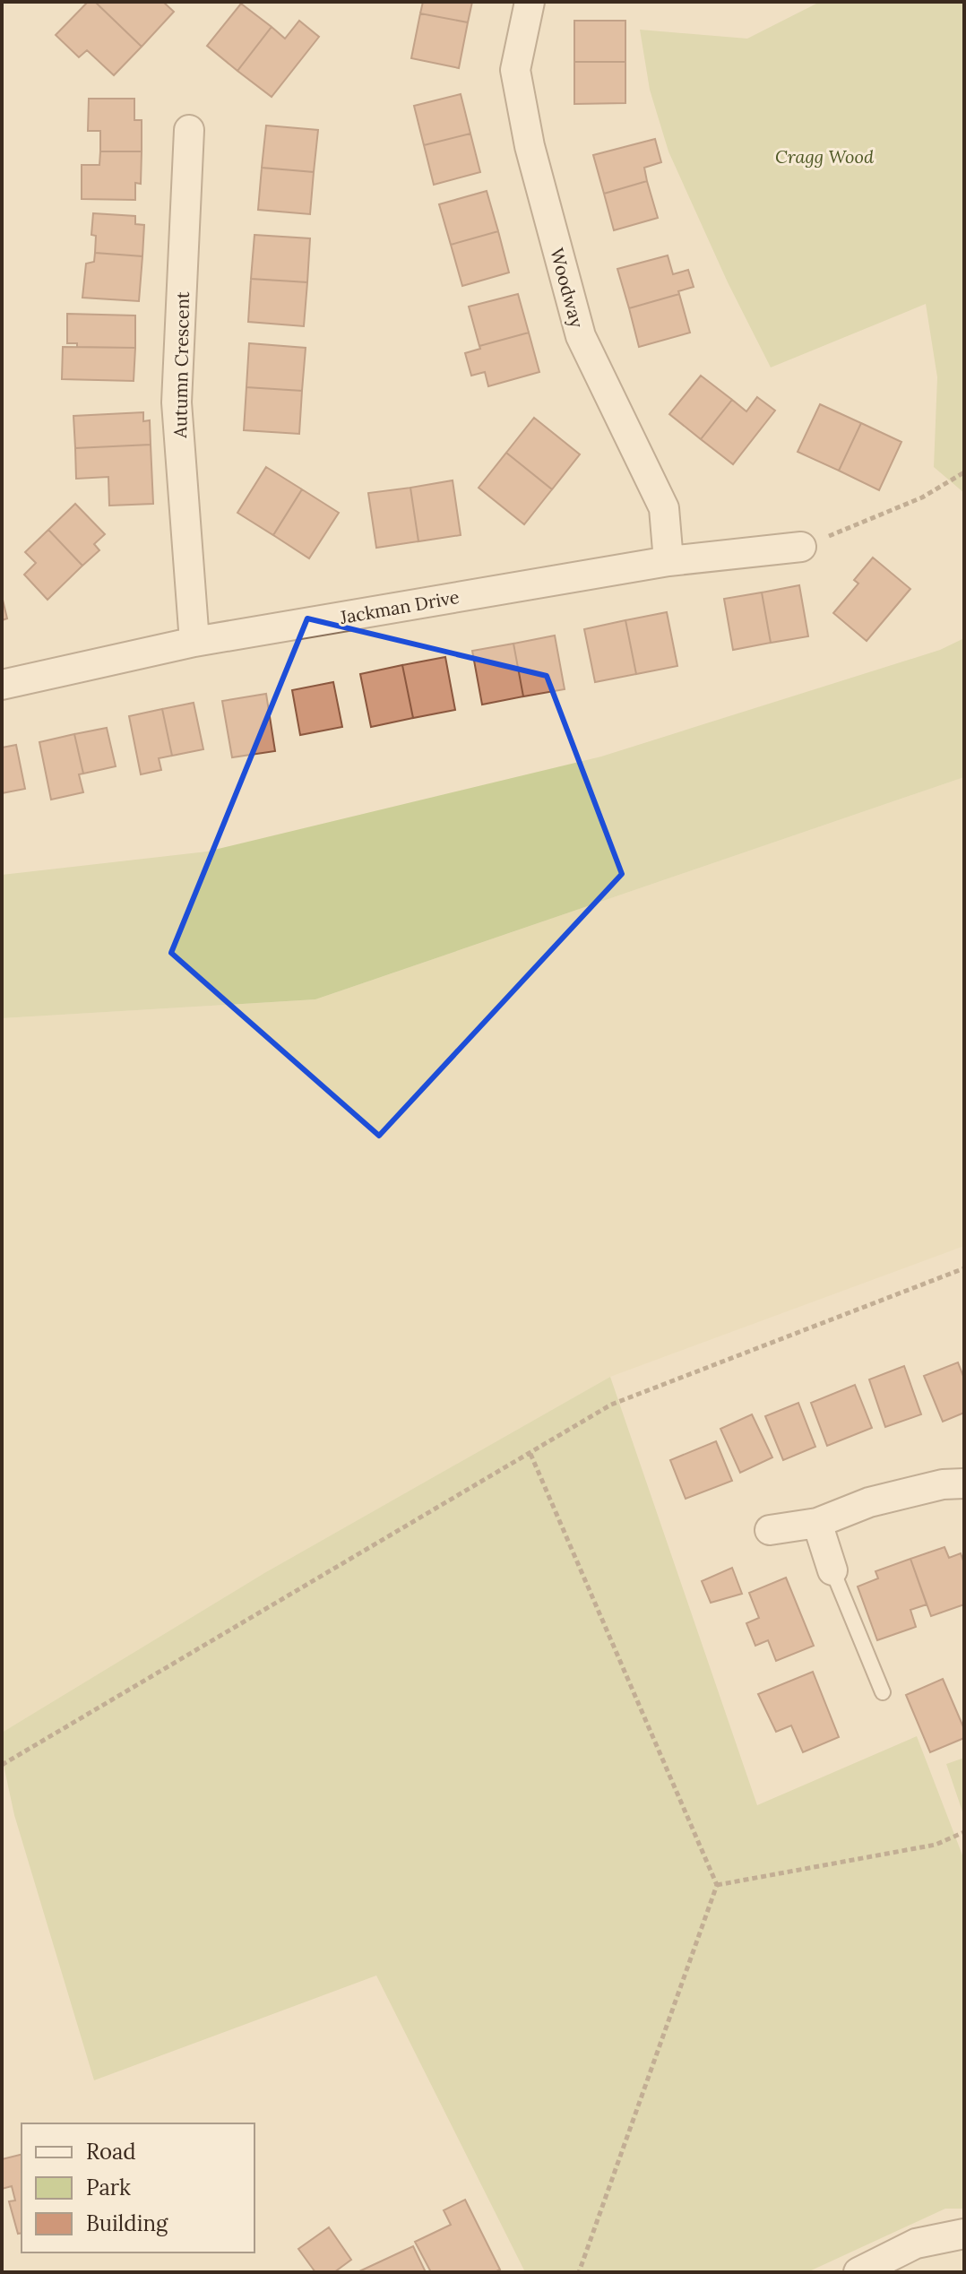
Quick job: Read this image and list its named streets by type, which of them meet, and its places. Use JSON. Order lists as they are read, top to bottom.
{
  "streets": {
    "street": ["Woodway", "Autumn Crescent", "Jackman Drive"]
  },
  "crossings": [
    ["Woodway", "Jackman Drive"],
    ["Autumn Crescent", "Jackman Drive"]
  ],
  "parks": ["Cragg Wood"],
  "legend": ["Road", "Park", "Building"]
}
